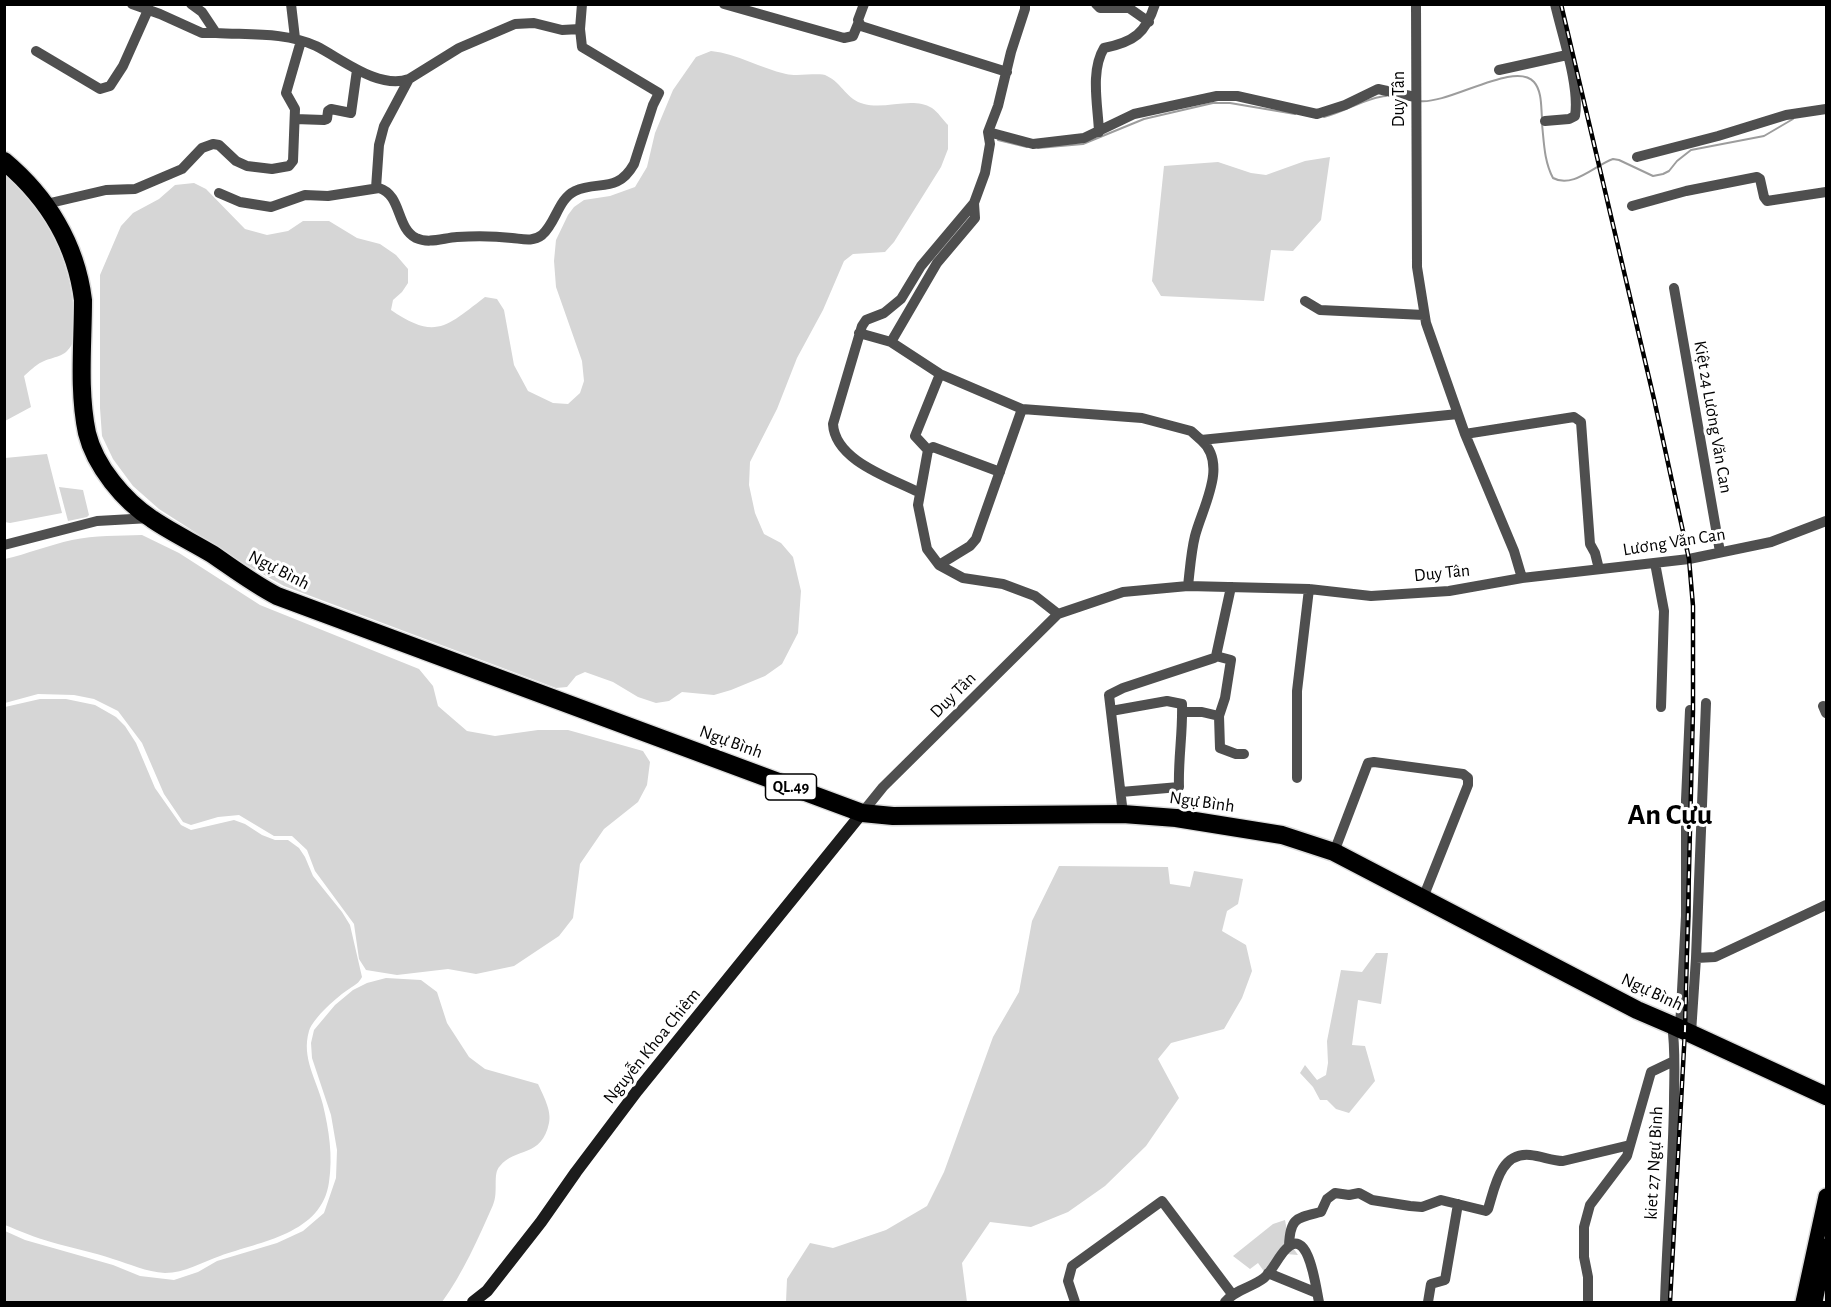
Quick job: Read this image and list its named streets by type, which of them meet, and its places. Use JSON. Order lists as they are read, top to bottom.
{
  "streets": {
    "highway": ["Ngự Bình", "QL.49"],
    "street": [
      "Duy Tân",
      "Kiệt 24 Lương Văn Can",
      "Lương Văn Can",
      "Nguyễn Khoa Chiêm",
      "kiet 27 Ngự Bình"
    ]
  },
  "crossings": [
    ["Duy Tân", "Lương Văn Can"],
    ["Duy Tân", "Ngự Bình"],
    ["Duy Tân", "Nguyễn Khoa Chiêm"],
    ["Kiệt 24 Lương Văn Can", "Lương Văn Can"],
    ["Ngự Bình", "Nguyễn Khoa Chiêm"],
    ["Ngự Bình", "kiet 27 Ngự Bình"]
  ],
  "districts": ["An Cựu"]
}
